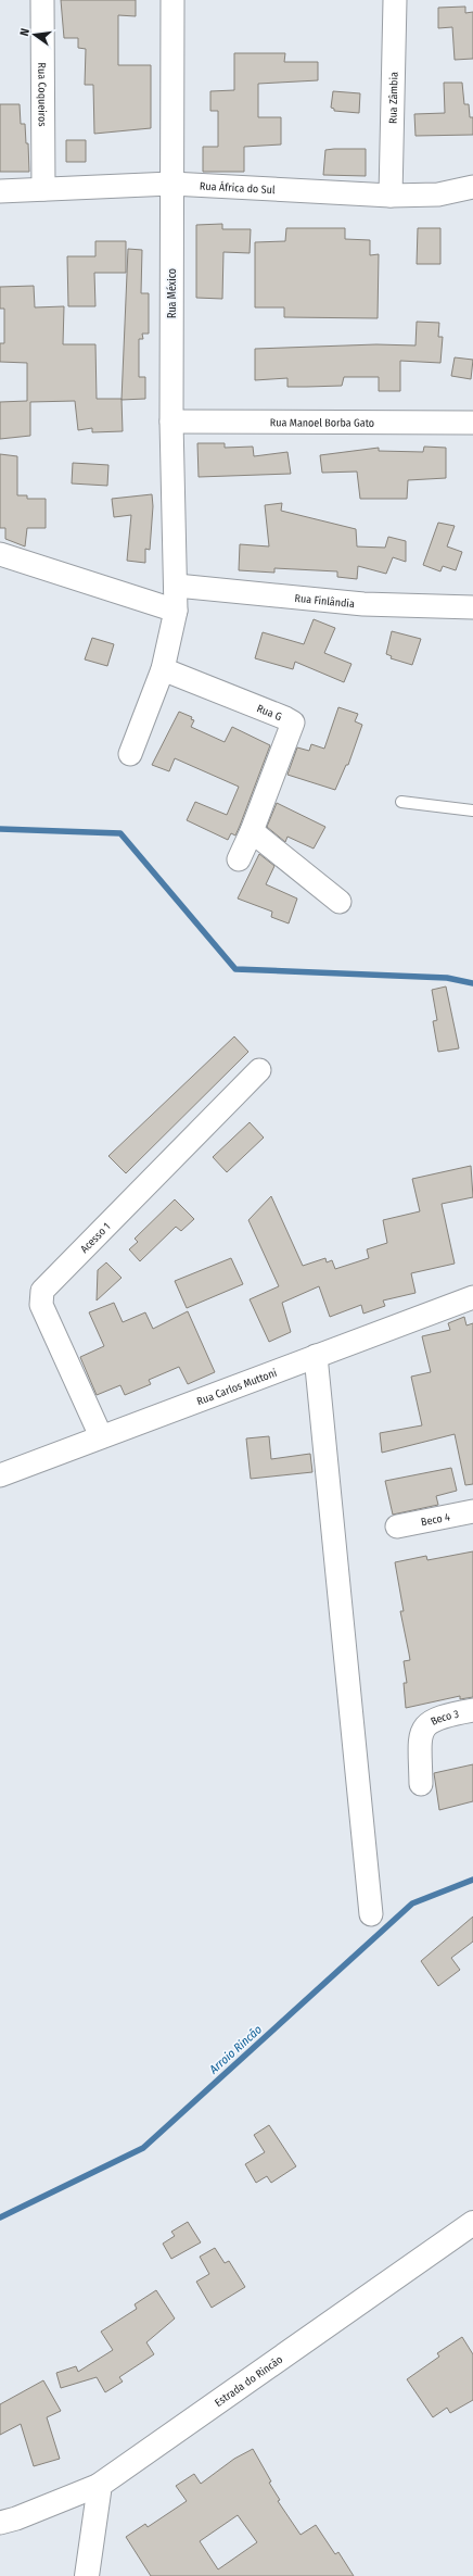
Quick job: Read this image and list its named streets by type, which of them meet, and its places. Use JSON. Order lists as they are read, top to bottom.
{
  "streets": {
    "street": [
      "Rua Coqueiros",
      "Rua Zâmbia",
      "Rua África do Sul",
      "Rua México",
      "Rua Manoel Borba Gato",
      "Rua Finlândia",
      "Rua G",
      "Acesso 1",
      "Rua Carlos Muttoni",
      "Beco 4",
      "Beco 3",
      "Estrada do Rincão"
    ]
  },
  "crossings": [
    ["Rua Coqueiros", "Rua África do Sul"],
    ["Rua Zâmbia", "Rua África do Sul"],
    ["Rua África do Sul", "Rua México"],
    ["Rua México", "Rua Manoel Borba Gato"],
    ["Rua México", "Rua Finlândia"],
    ["Acesso 1", "Rua Carlos Muttoni"]
  ],
  "water": ["Arroio Rincão"],
  "north": "left"
}
